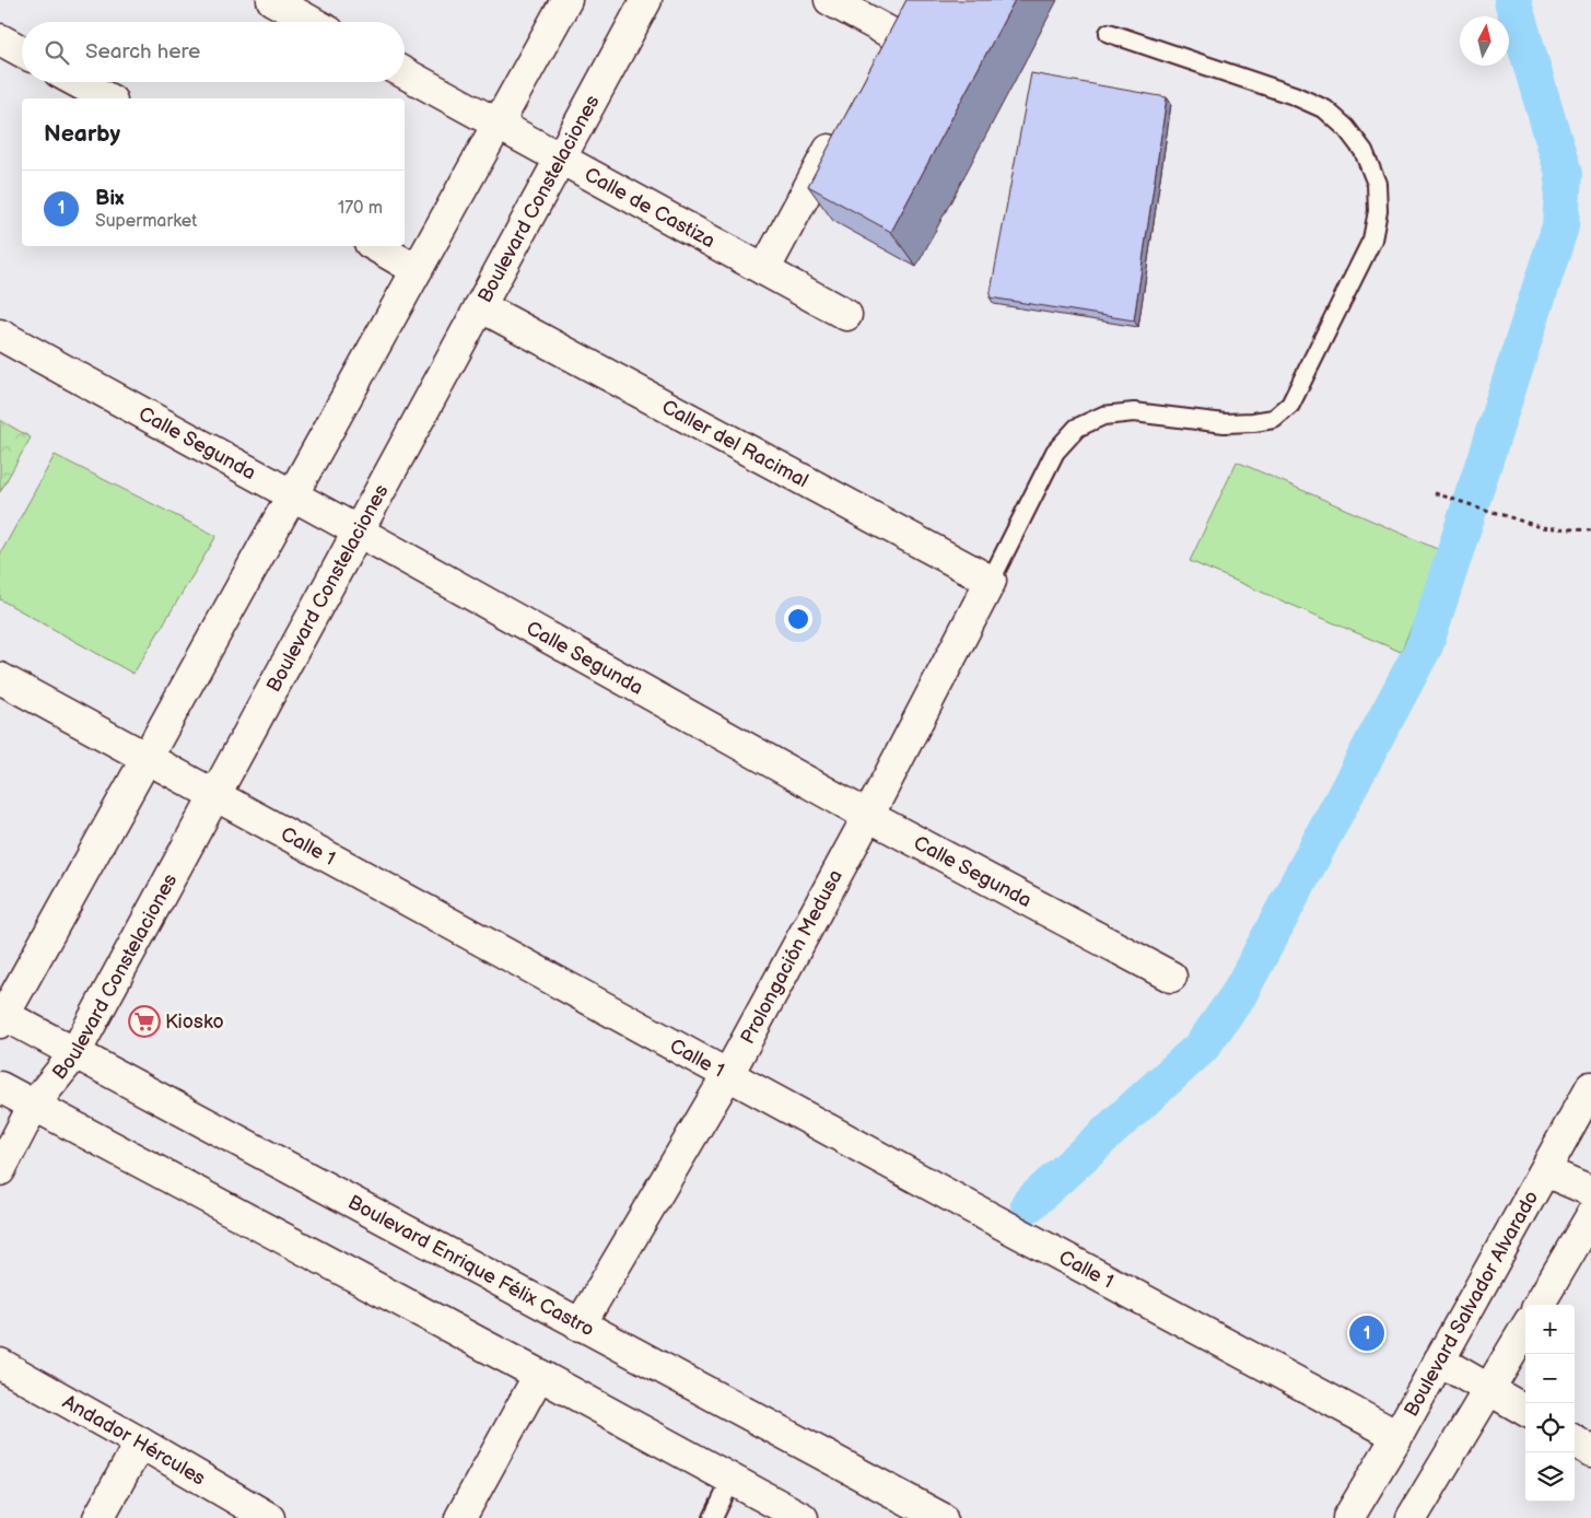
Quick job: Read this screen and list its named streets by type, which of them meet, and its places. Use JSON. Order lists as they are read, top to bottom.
{
  "streets": {
    "street": [
      "Boulevard Constelaciones",
      "Calle de Castiza",
      "Calle Segunda",
      "Caller del Racimal",
      "Calle 1",
      "Prolongación Medusa",
      "Boulevard Enrique Félix Castro",
      "Boulevard Salvador Alvarado",
      "Andador Hércules"
    ]
  },
  "crossings": [
    ["Boulevard Constelaciones", "Calle de Castiza"],
    ["Boulevard Constelaciones", "Calle Segunda"],
    ["Boulevard Constelaciones", "Caller del Racimal"],
    ["Boulevard Constelaciones", "Calle 1"],
    ["Boulevard Constelaciones", "Boulevard Enrique Félix Castro"],
    ["Calle Segunda", "Prolongación Medusa"],
    ["Caller del Racimal", "Prolongación Medusa"],
    ["Calle 1", "Prolongación Medusa"],
    ["Calle 1", "Boulevard Salvador Alvarado"],
    ["Prolongación Medusa", "Boulevard Enrique Félix Castro"]
  ],
  "places": {
    "supermarket": ["Kiosko"]
  },
  "north": "top",
  "page": {
    "search": "Search here",
    "heading": "Nearby",
    "list": [
      {
        "mark": "1",
        "name": "Bix",
        "note": "Supermarket",
        "value": "170 m"
      }
    ],
    "map_buttons": ["+", "−"],
    "pins": "1"
  }
}
